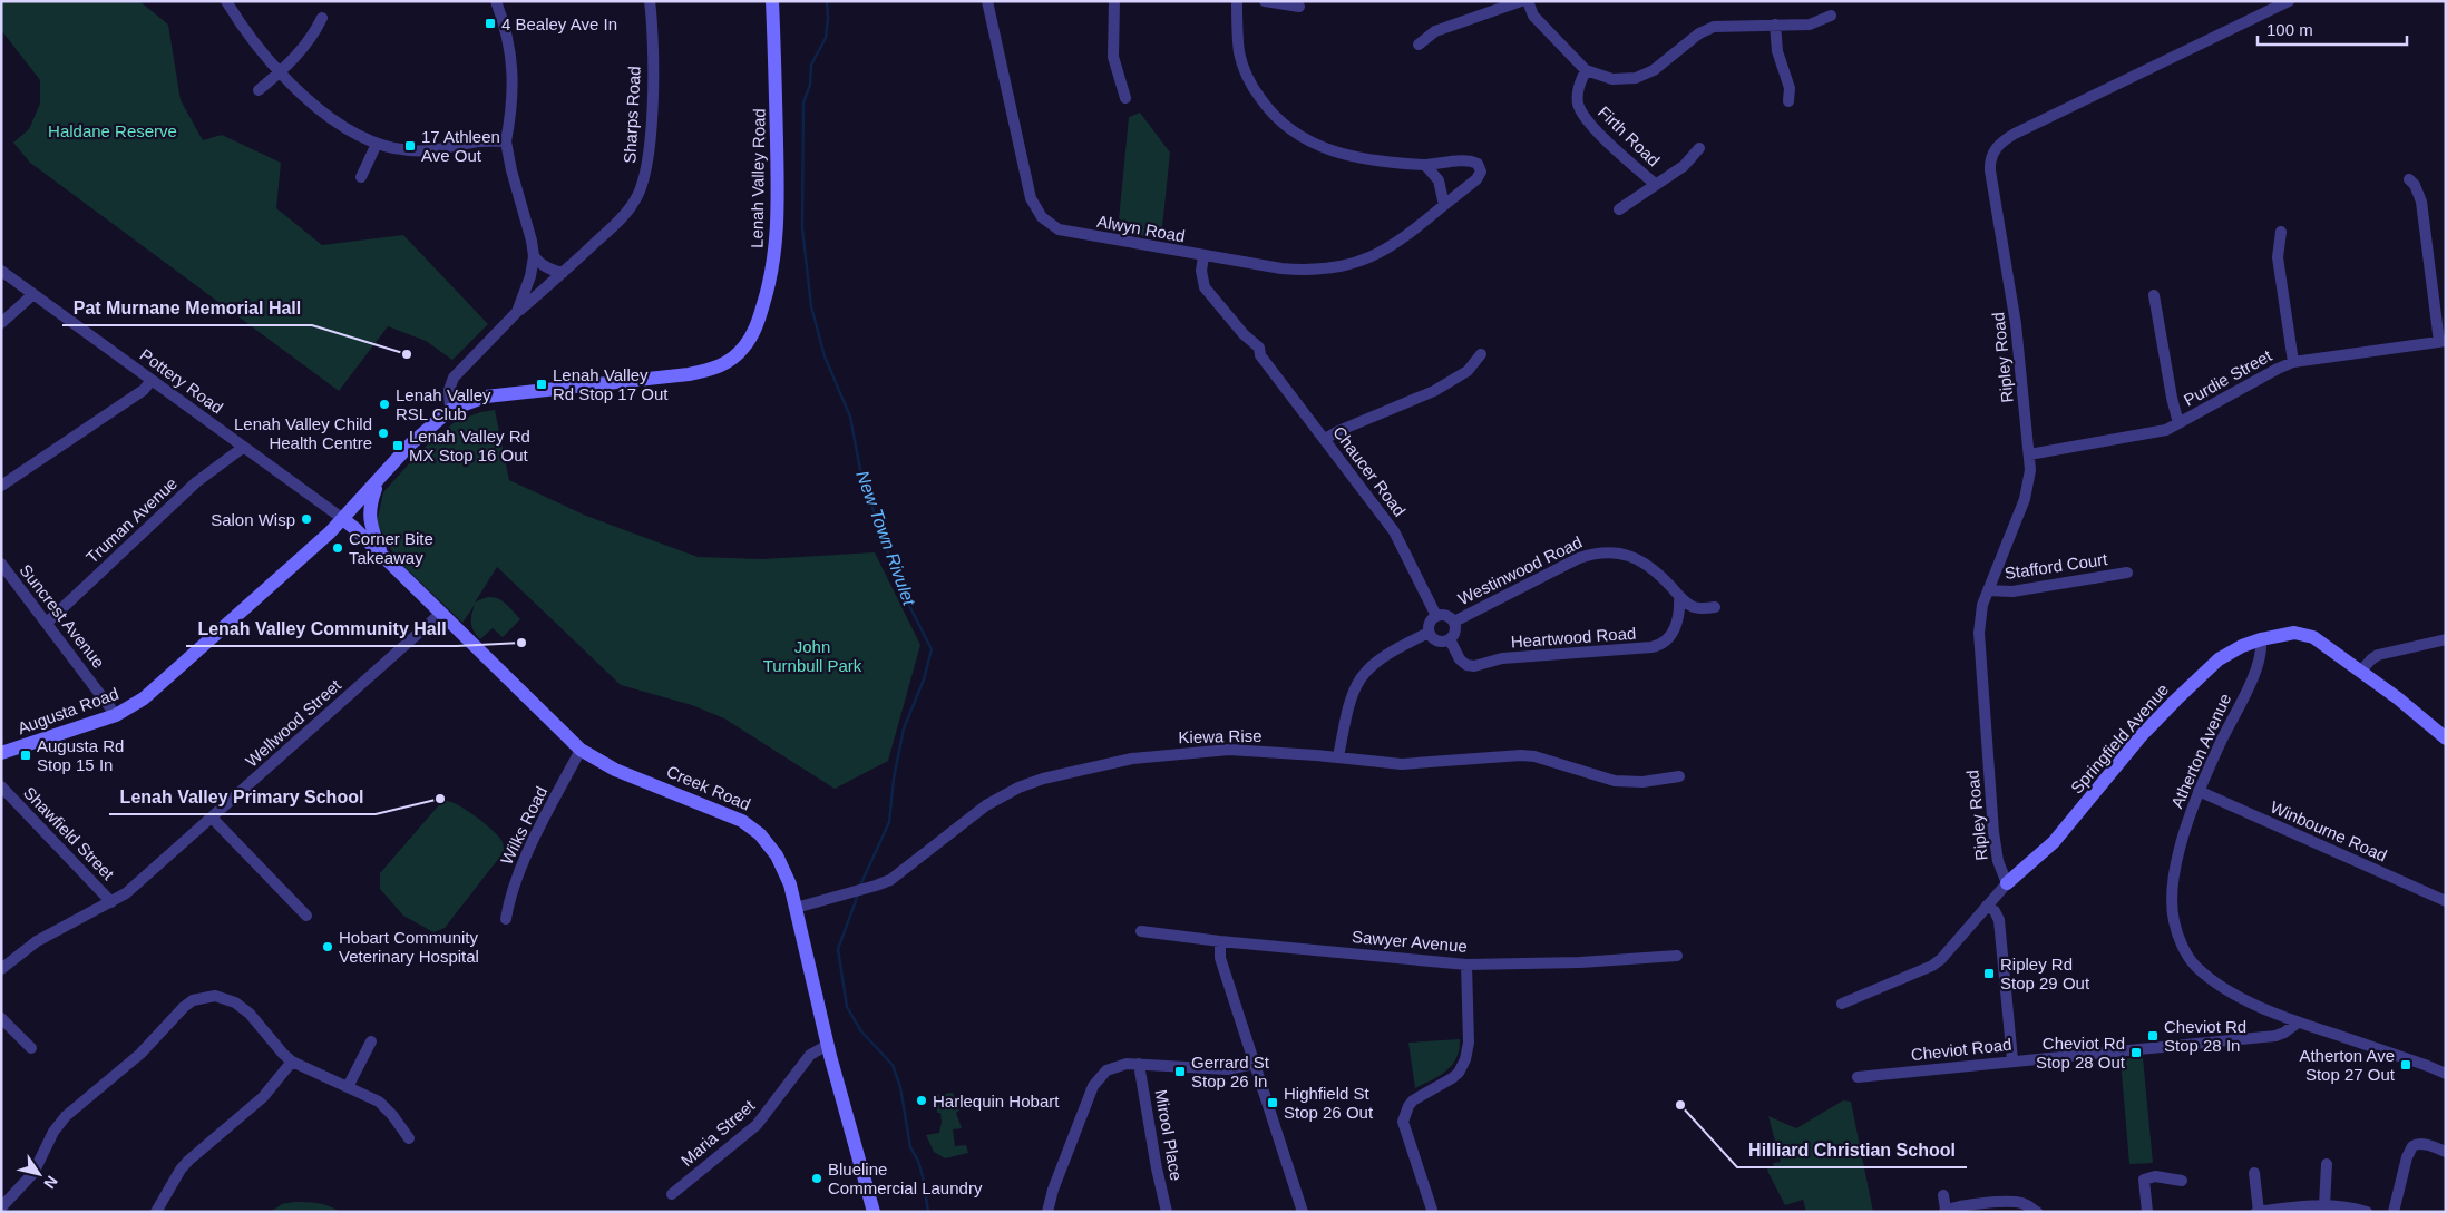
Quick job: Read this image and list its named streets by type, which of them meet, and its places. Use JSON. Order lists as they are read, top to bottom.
{
  "streets": {
    "street": [
      "Sharps Road",
      "Firth Road",
      "Lenah Valley Road",
      "Alwyn Road",
      "Ripley Road",
      "Purdie Street",
      "Pottery Road",
      "Chaucer Road",
      "Truman Avenue",
      "Stafford Court",
      "Westinwood Road",
      "Suncrest Avenue",
      "Heartwood Road",
      "Augusta Road",
      "Wellwood Street",
      "Kiewa Rise",
      "Springfield Avenue",
      "Atherton Avenue",
      "Creek Road",
      "Wilks Road",
      "Winbourne Road",
      "Shawfield Street",
      "Sawyer Avenue",
      "Cheviot Road",
      "Maria Street",
      "Mirool Place"
    ]
  },
  "crossings": [
    ["Sharps Road", "Lenah Valley Road"],
    ["Lenah Valley Road", "Pottery Road"],
    ["Lenah Valley Road", "Augusta Road"],
    ["Lenah Valley Road", "Creek Road"],
    ["Alwyn Road", "Chaucer Road"],
    ["Ripley Road", "Purdie Street"],
    ["Ripley Road", "Stafford Court"],
    ["Ripley Road", "Springfield Avenue"],
    ["Pottery Road", "Truman Avenue"],
    ["Pottery Road", "Augusta Road"],
    ["Pottery Road", "Creek Road"],
    ["Chaucer Road", "Westinwood Road"],
    ["Chaucer Road", "Heartwood Road"],
    ["Truman Avenue", "Suncrest Avenue"],
    ["Westinwood Road", "Heartwood Road"],
    ["Suncrest Avenue", "Augusta Road"],
    ["Augusta Road", "Creek Road"],
    ["Wellwood Street", "Creek Road"],
    ["Wellwood Street", "Shawfield Street"],
    ["Kiewa Rise", "Creek Road"],
    ["Springfield Avenue", "Atherton Avenue"],
    ["Atherton Avenue", "Winbourne Road"],
    ["Atherton Avenue", "Cheviot Road"],
    ["Creek Road", "Wilks Road"],
    ["Creek Road", "Maria Street"]
  ],
  "water": ["New Town Rivulet"],
  "parks": ["Haldane Reserve", "John Turnbull Park"],
  "places": {
    "transit": [
      "4 Bealey Ave In",
      "17 Athleen Ave Out",
      "Lenah Valley Rd Stop 17 Out",
      "Lenah Valley Rd MX Stop 16 Out",
      "Augusta Rd Stop 15 In",
      "Ripley Rd Stop 29 Out",
      "Cheviot Rd Stop 28 In",
      "Cheviot Rd Stop 28 Out",
      "Atherton Ave Stop 27 Out",
      "Gerrard St Stop 26 In",
      "Highfield St Stop 26 Out"
    ],
    "other": [
      "Pat Murnane Memorial Hall",
      "Lenah Valley RSL Club",
      "Lenah Valley Child Health Centre",
      "Salon Wisp",
      "Corner Bite Takeaway",
      "Lenah Valley Community Hall",
      "Lenah Valley Primary School",
      "Hobart Community Veterinary Hospital",
      "Harlequin Hobart",
      "Hilliard Christian School",
      "Blueline Commercial Laundry"
    ]
  },
  "scale_bar": "100 m",
  "north": "bottom right"
}
